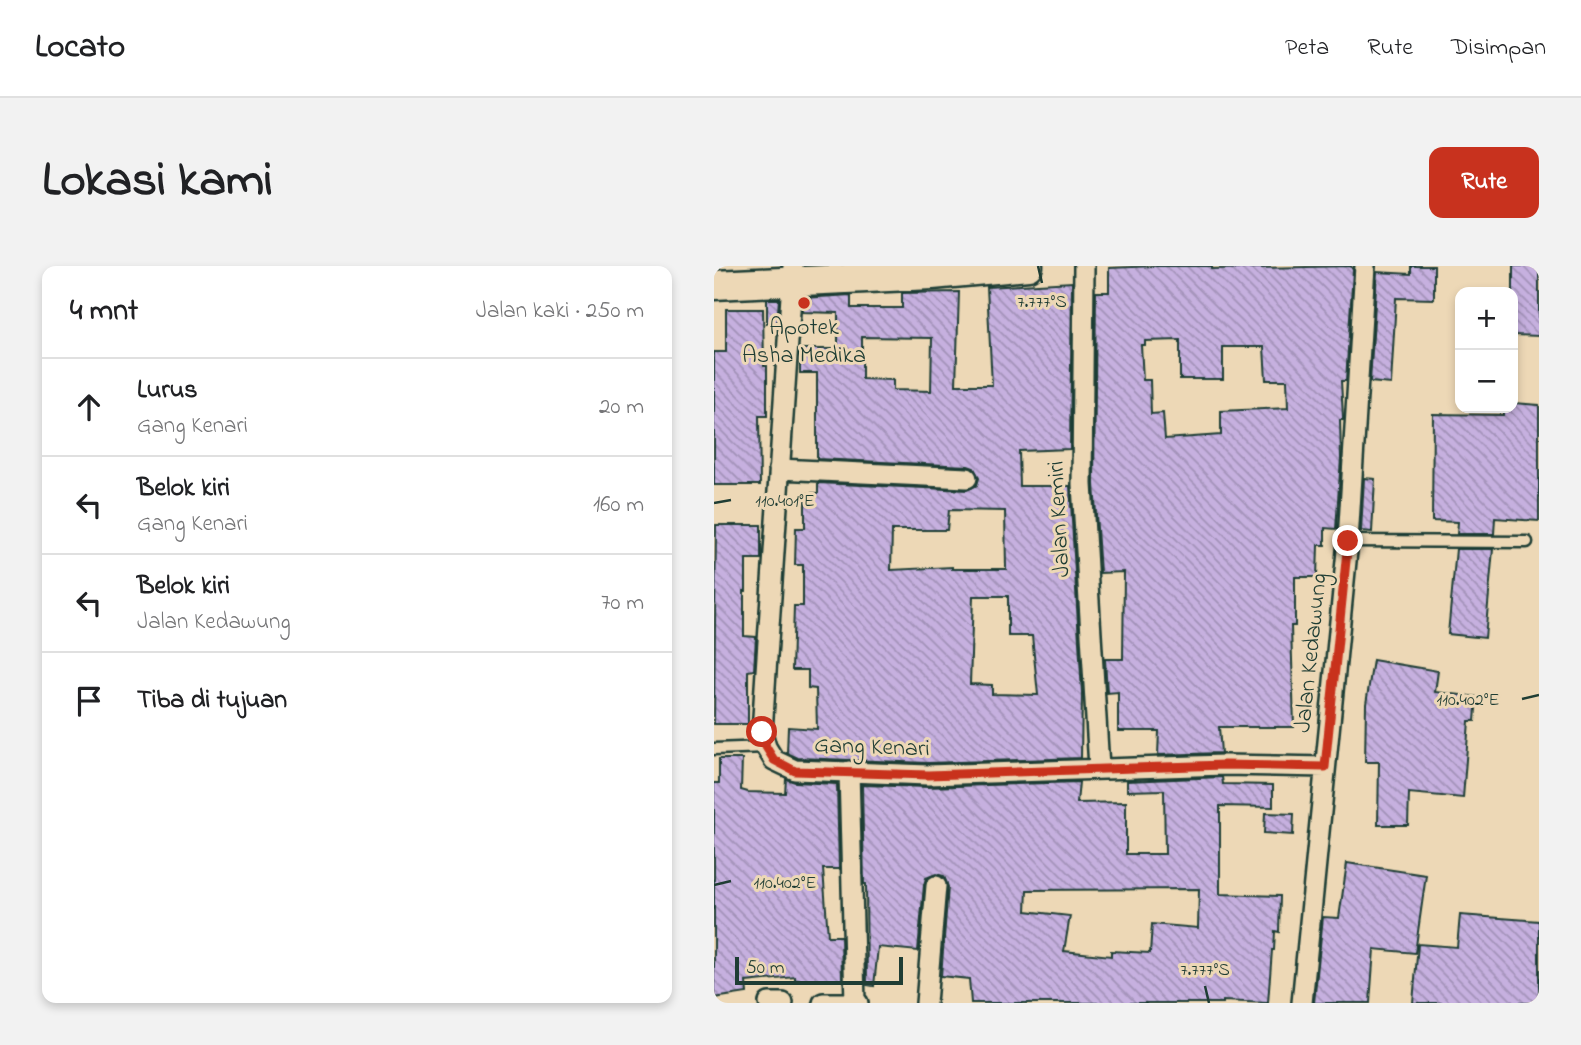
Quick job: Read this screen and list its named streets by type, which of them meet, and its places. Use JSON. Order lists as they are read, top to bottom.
{
  "streets": {
    "street": ["Jalan Kemiri", "Jalan Kedawung", "Gang Kenari"]
  },
  "crossings": [
    ["Jalan Kemiri", "Gang Kenari"],
    ["Jalan Kedawung", "Gang Kenari"]
  ],
  "places": ["Apotek Asha Medika"],
  "scale_bar": "50 m",
  "page": {
    "header": "Locato",
    "nav": ["Peta", "Rute", "Disimpan"],
    "title": "Lokasi kami",
    "buttons": "Rute",
    "heading": ["4 mnt", "Jalan kaki · 250 m"],
    "map_buttons": ["+", "−"],
    "list": [
      ["Lurus", "Gang Kenari", "20 m"],
      ["Belok kiri", "Gang Kenari", "160 m"],
      ["Belok kiri", "Jalan Kedawung", "70 m"],
      "Tiba di tujuan"
    ],
    "scale": "50 m"
  },
  "coordinates": ["7.777°S", "110.401°E", "110.402°E"]
}
